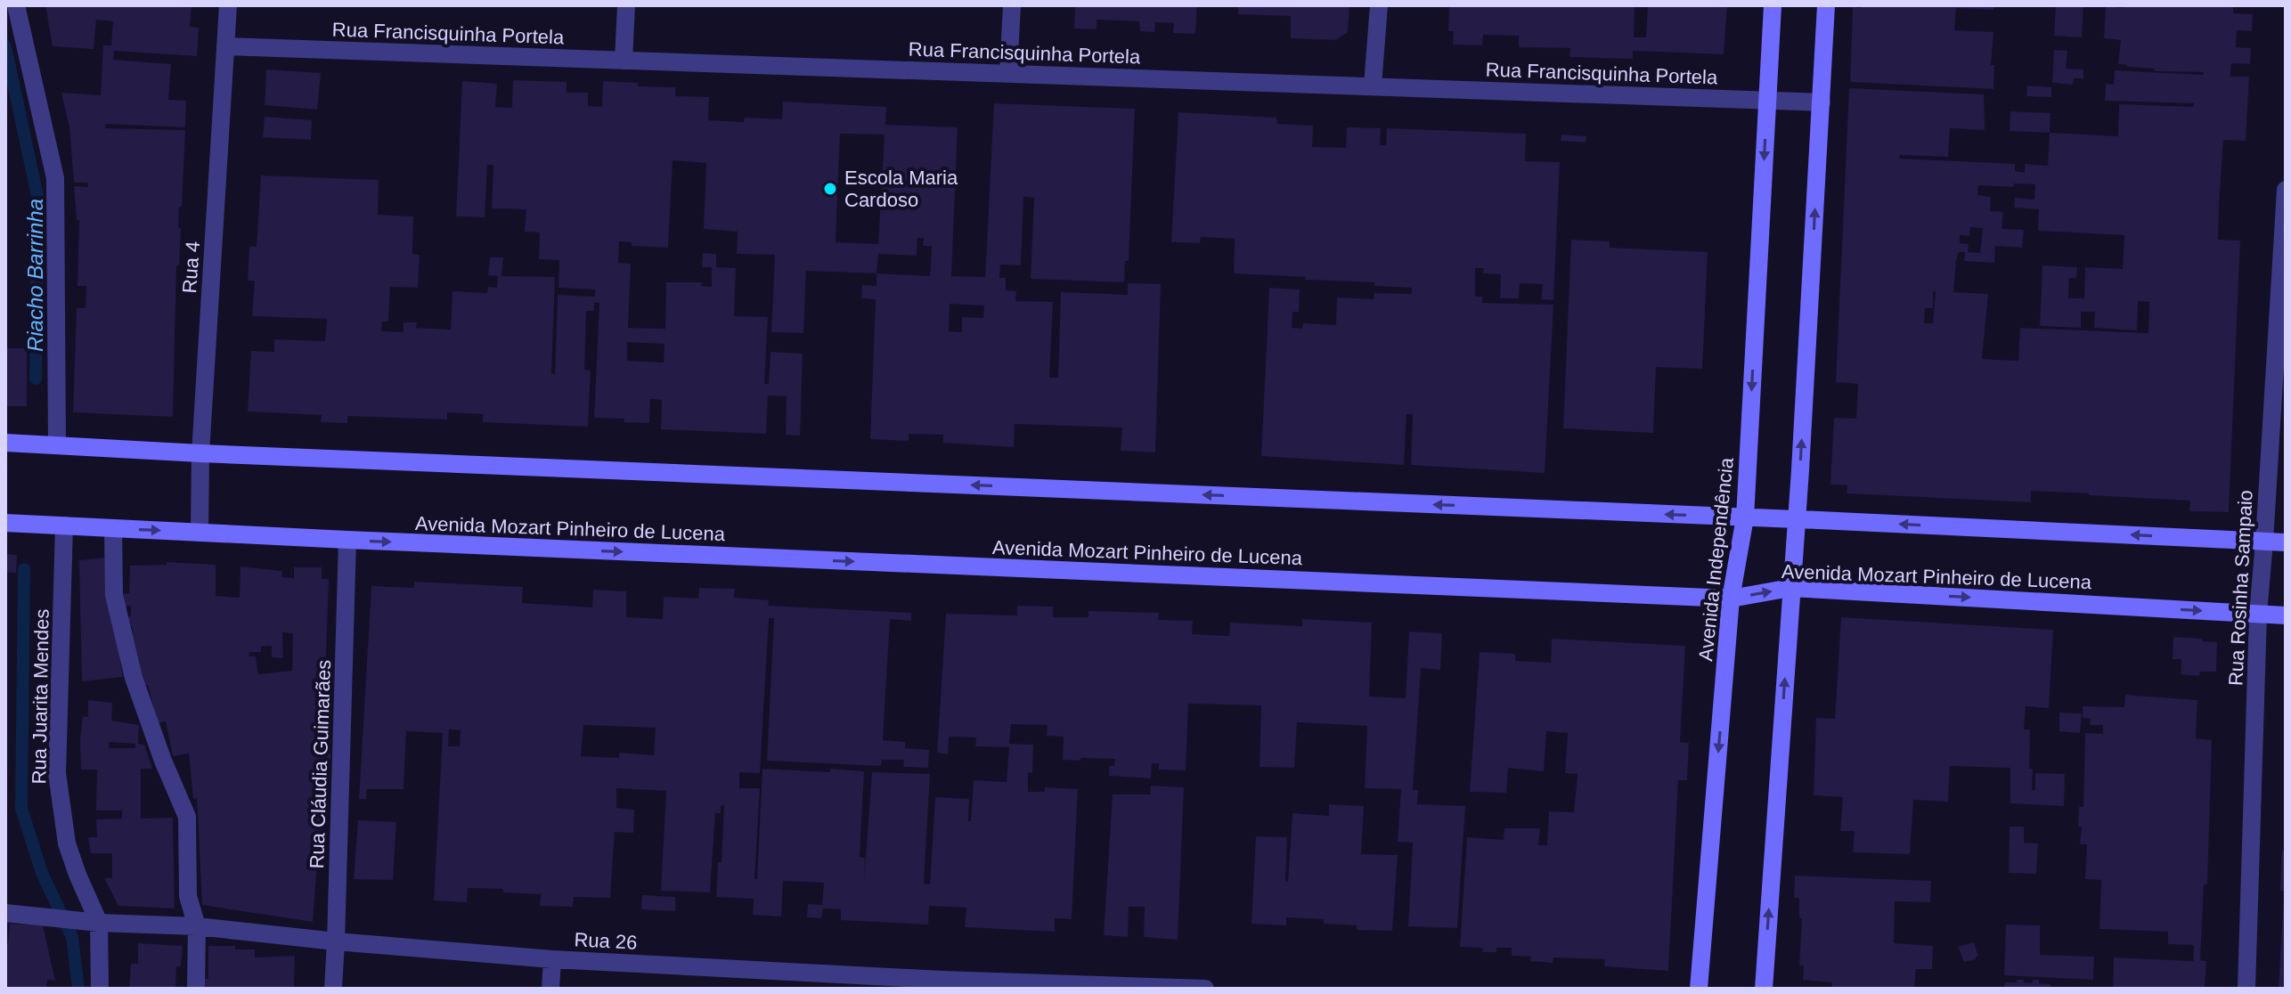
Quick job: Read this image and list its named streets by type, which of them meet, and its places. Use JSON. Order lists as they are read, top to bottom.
{
  "streets": {
    "main road": ["Avenida Mozart Pinheiro de Lucena", "Avenida Independência"],
    "street": [
      "Rua Francisquinha Portela",
      "Rua 4",
      "Rua Rosinha Sampaio",
      "Rua Juarita Mendes",
      "Rua Cláudia Guimarães",
      "Rua 26"
    ]
  },
  "crossings": [
    ["Rua Francisquinha Portela", "Rua 4"],
    ["Rua Francisquinha Portela", "Avenida Independência"],
    ["Rua 4", "Avenida Mozart Pinheiro de Lucena"],
    ["Avenida Mozart Pinheiro de Lucena", "Avenida Independência"],
    ["Avenida Mozart Pinheiro de Lucena", "Rua Rosinha Sampaio"],
    ["Avenida Mozart Pinheiro de Lucena", "Rua Juarita Mendes"],
    ["Avenida Mozart Pinheiro de Lucena", "Rua Cláudia Guimarães"],
    ["Rua Juarita Mendes", "Rua 26"],
    ["Rua Cláudia Guimarães", "Rua 26"]
  ],
  "water": ["Riacho Barrinha"],
  "places": ["Escola Maria Cardoso"]
}
